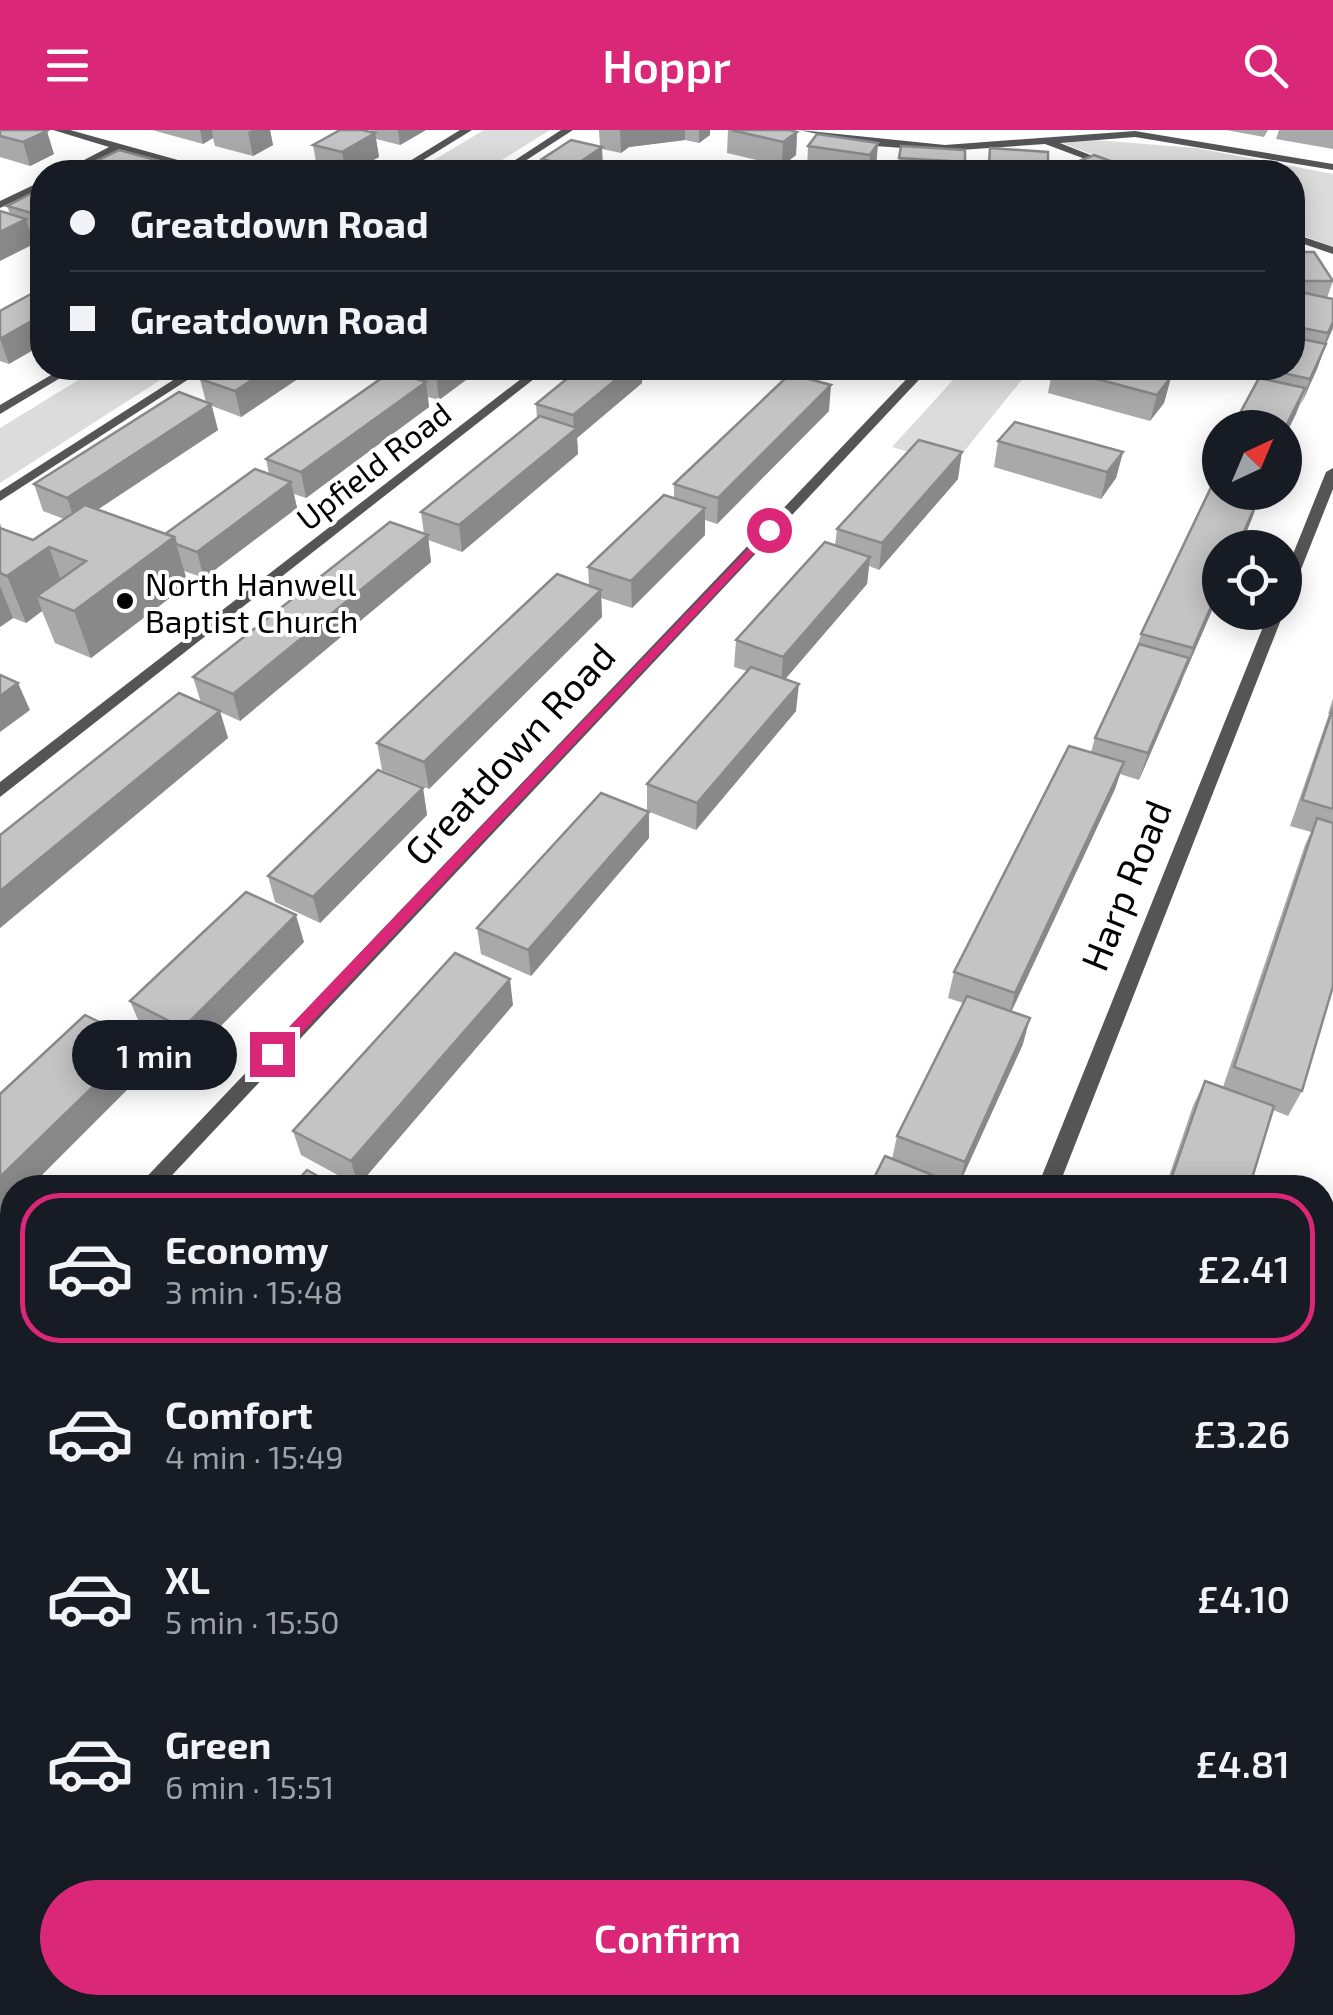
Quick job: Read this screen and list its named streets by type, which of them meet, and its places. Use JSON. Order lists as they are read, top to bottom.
{
  "streets": {
    "street": ["Upfield Road", "Greatdown Road", "Harp Road"]
  },
  "places": ["North Hanwell Baptist Church"],
  "north": "top right",
  "page": {
    "header": "Hoppr",
    "banner": ["Greatdown Road", "Greatdown Road"],
    "bubble": "1 min",
    "list": [
      {
        "name": "Economy",
        "note": "3 min · 15:48",
        "value": "£2.41"
      },
      {
        "name": "Comfort",
        "note": "4 min · 15:49",
        "value": "£3.26"
      },
      {
        "name": "XL",
        "note": "5 min · 15:50",
        "value": "£4.10"
      },
      {
        "name": "Green",
        "note": "6 min · 15:51",
        "value": "£4.81"
      }
    ],
    "buttons": "Confirm"
  }
}
